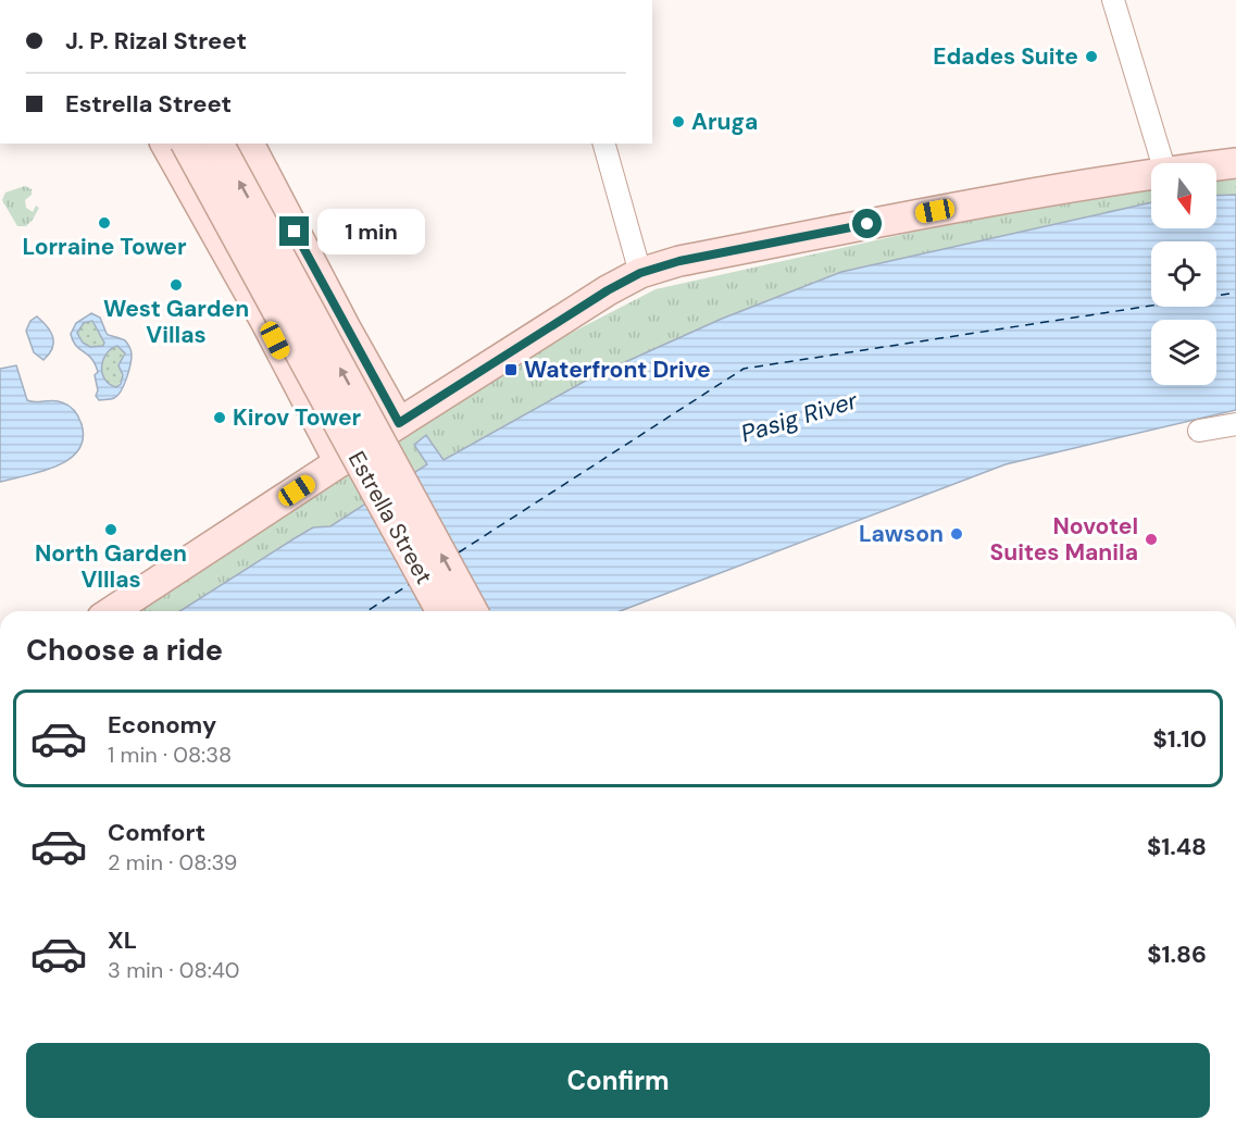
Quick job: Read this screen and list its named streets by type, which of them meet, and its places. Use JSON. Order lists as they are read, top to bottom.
{
  "streets": {
    "main road": ["Estrella Street"]
  },
  "water": ["Pasig River"],
  "places": {
    "other": [
      "Edades Suite",
      "Aruga",
      "Lorraine Tower",
      "West Garden Villas",
      "Kirov Tower",
      "North Garden VIllas",
      "Lawson",
      "Novotel Suites Manila"
    ],
    "transit": ["Waterfront Drive"]
  },
  "north": "bottom",
  "page": {
    "banner": ["J. P. Rizal Street", "Estrella Street"],
    "bubble": "1 min",
    "heading": "Choose a ride",
    "list": [
      {
        "name": "Economy",
        "note": "1 min · 08:38",
        "value": "$1.10"
      },
      {
        "name": "Comfort",
        "note": "2 min · 08:39",
        "value": "$1.48"
      },
      {
        "name": "XL",
        "note": "3 min · 08:40",
        "value": "$1.86"
      }
    ],
    "buttons": "Confirm"
  }
}
